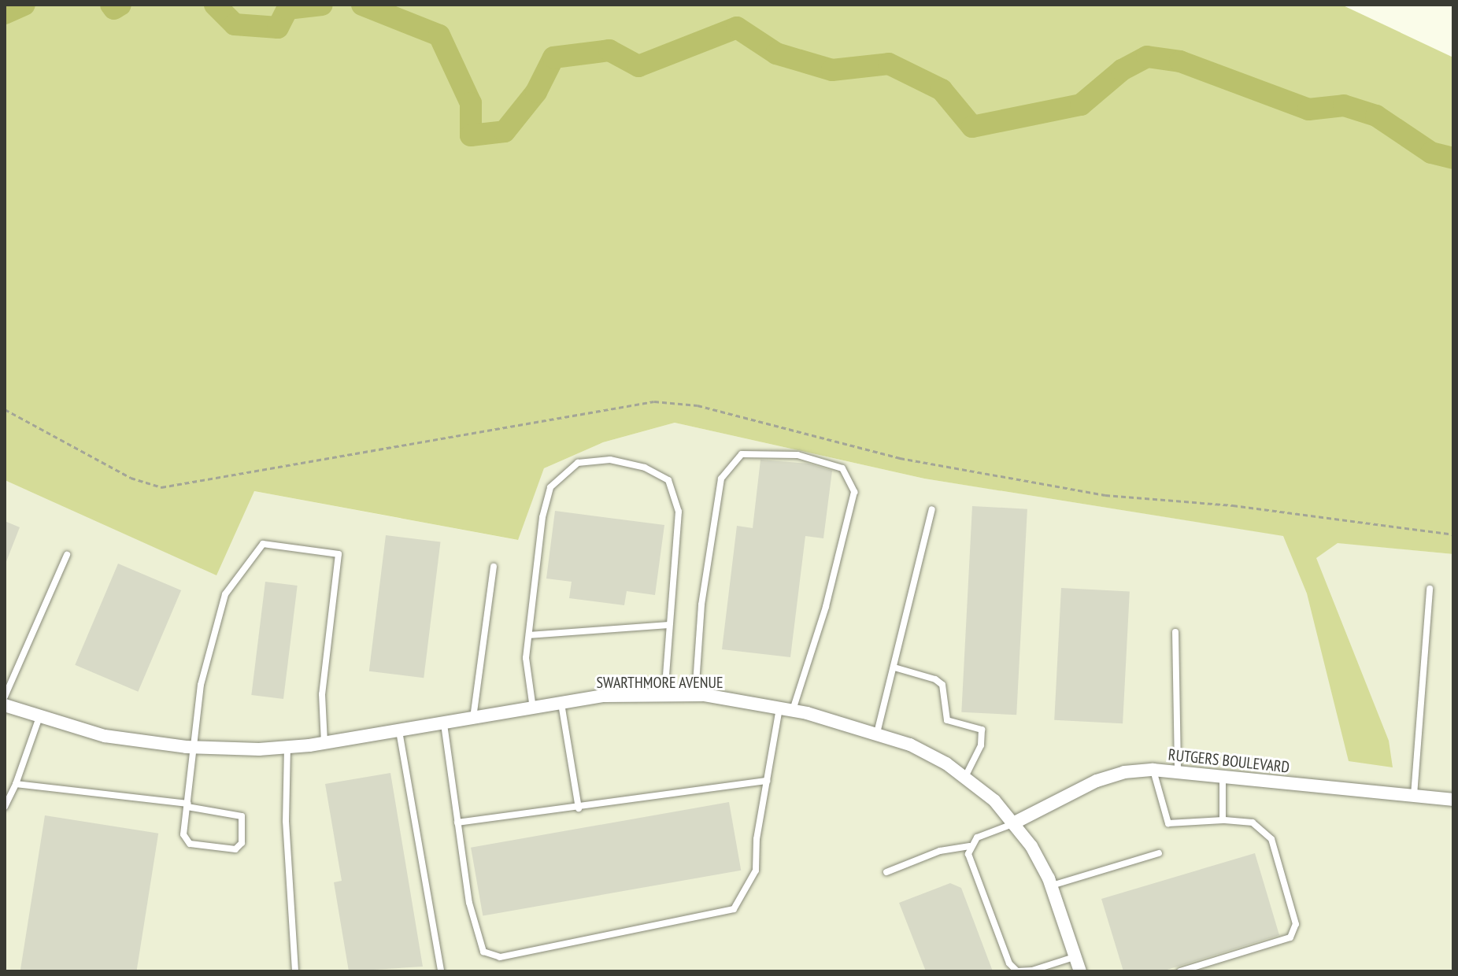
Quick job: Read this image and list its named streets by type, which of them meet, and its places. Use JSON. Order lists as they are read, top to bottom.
{
  "streets": {
    "street": ["SWARTHMORE AVENUE", "RUTGERS BOULEVARD"]
  },
  "crossings": [
    ["SWARTHMORE AVENUE", "RUTGERS BOULEVARD"]
  ]
}
